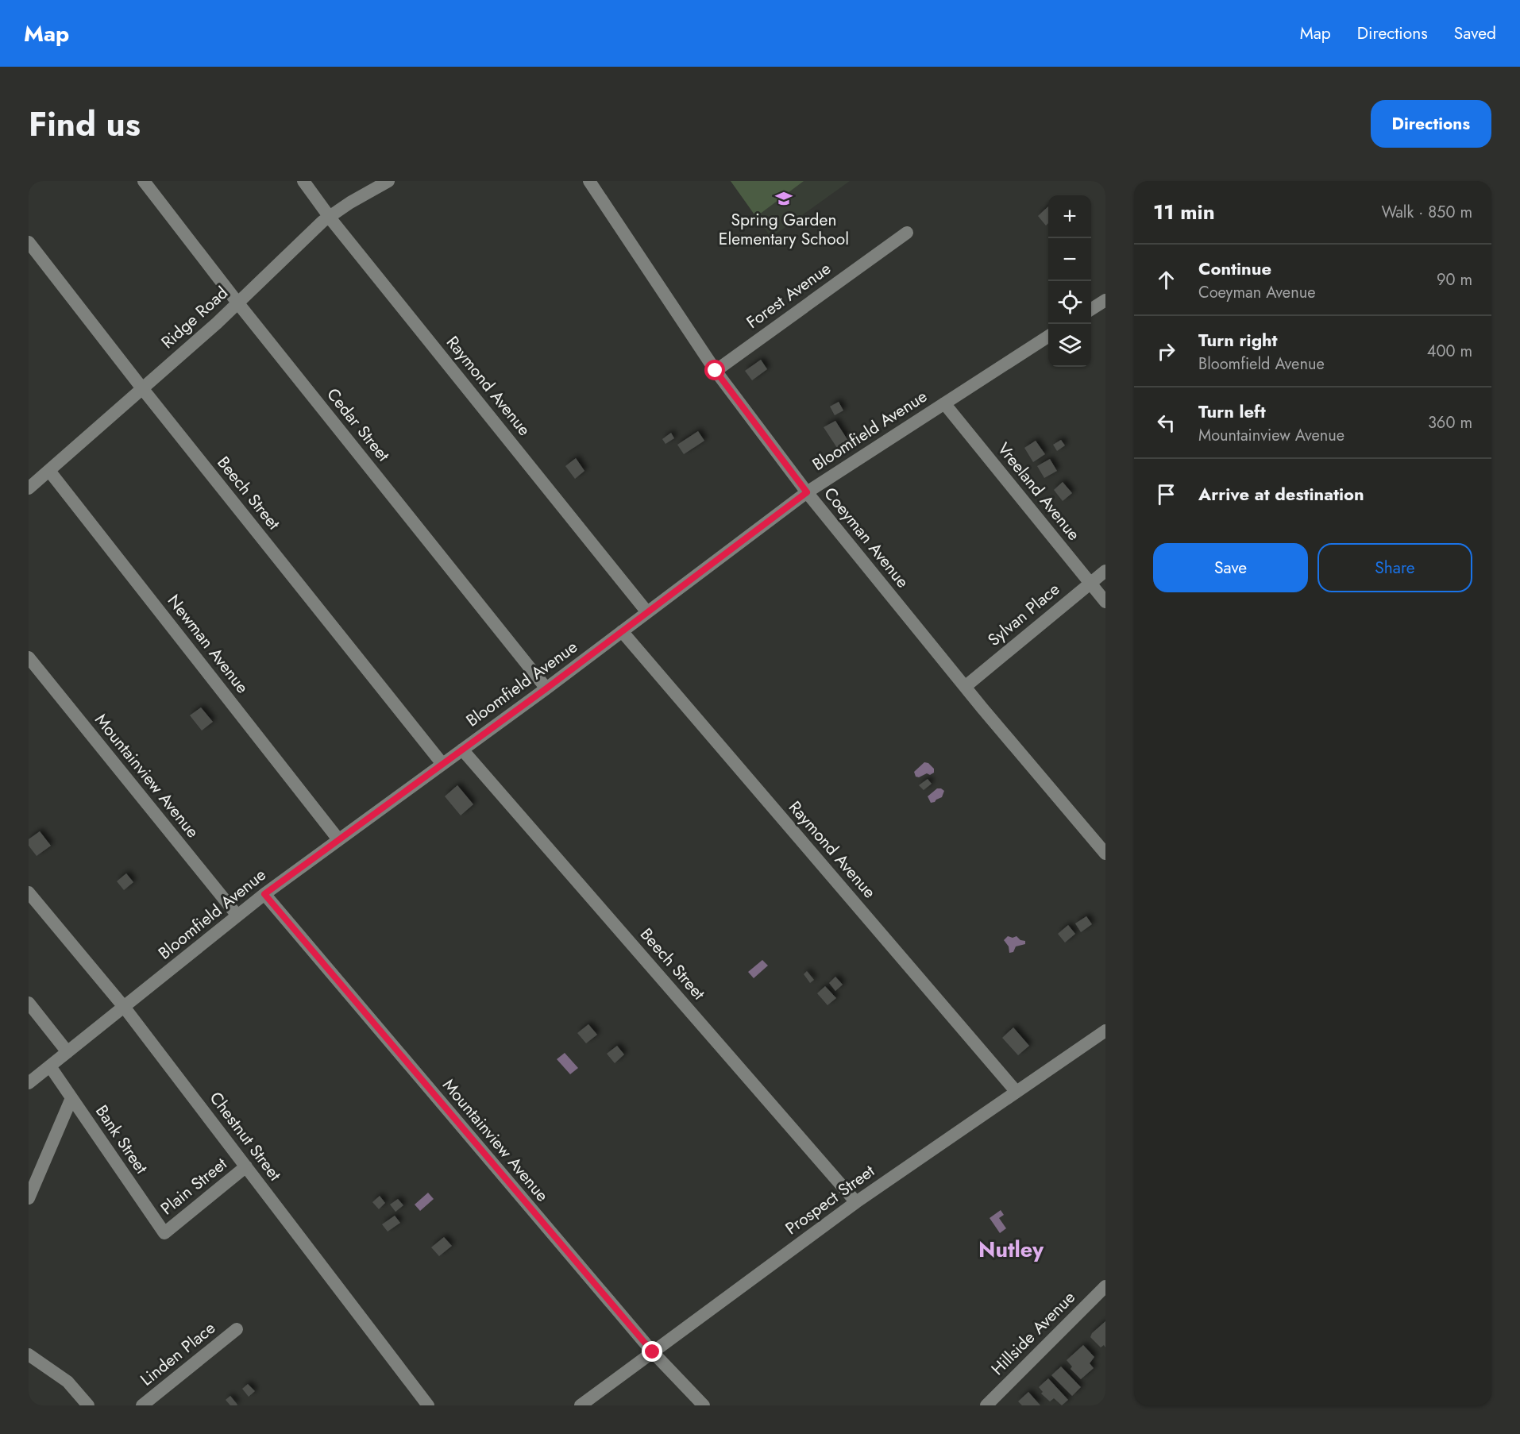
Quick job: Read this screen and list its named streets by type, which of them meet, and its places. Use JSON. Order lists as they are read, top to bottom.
{
  "streets": {
    "street": [
      "Forest Avenue",
      "Ridge Road",
      "Raymond Avenue",
      "Cedar Street",
      "Bloomfield Avenue",
      "Vreeland Avenue",
      "Beech Street",
      "Coeyman Avenue",
      "Sylvan Place",
      "Newman Avenue",
      "Mountainview Avenue",
      "Chestnut Street",
      "Bank Street",
      "Plain Street",
      "Prospect Street",
      "Hillside Avenue",
      "Linden Place"
    ]
  },
  "crossings": [
    ["Forest Avenue", "Coeyman Avenue"],
    ["Ridge Road", "Raymond Avenue"],
    ["Ridge Road", "Cedar Street"],
    ["Ridge Road", "Beech Street"],
    ["Ridge Road", "Newman Avenue"],
    ["Raymond Avenue", "Bloomfield Avenue"],
    ["Raymond Avenue", "Prospect Street"],
    ["Cedar Street", "Bloomfield Avenue"],
    ["Bloomfield Avenue", "Vreeland Avenue"],
    ["Bloomfield Avenue", "Beech Street"],
    ["Bloomfield Avenue", "Coeyman Avenue"],
    ["Bloomfield Avenue", "Newman Avenue"],
    ["Bloomfield Avenue", "Mountainview Avenue"],
    ["Bloomfield Avenue", "Chestnut Street"],
    ["Bloomfield Avenue", "Bank Street"],
    ["Vreeland Avenue", "Sylvan Place"],
    ["Beech Street", "Prospect Street"],
    ["Coeyman Avenue", "Sylvan Place"],
    ["Mountainview Avenue", "Prospect Street"],
    ["Chestnut Street", "Plain Street"],
    ["Bank Street", "Plain Street"]
  ],
  "districts": ["Nutley"],
  "places": {
    "school or university": ["Spring Garden Elementary School"]
  },
  "page": {
    "header": "Map",
    "nav": ["Map", "Directions", "Saved"],
    "title": "Find us",
    "buttons": [
      "Directions",
      ["Save", "Share"]
    ],
    "heading": ["11 min", "Walk · 850 m"],
    "map_buttons": ["+", "−"],
    "list": [
      ["Continue", "Coeyman Avenue", "90 m"],
      ["Turn right", "Bloomfield Avenue", "400 m"],
      ["Turn left", "Mountainview Avenue", "360 m"],
      "Arrive at destination"
    ]
  }
}
